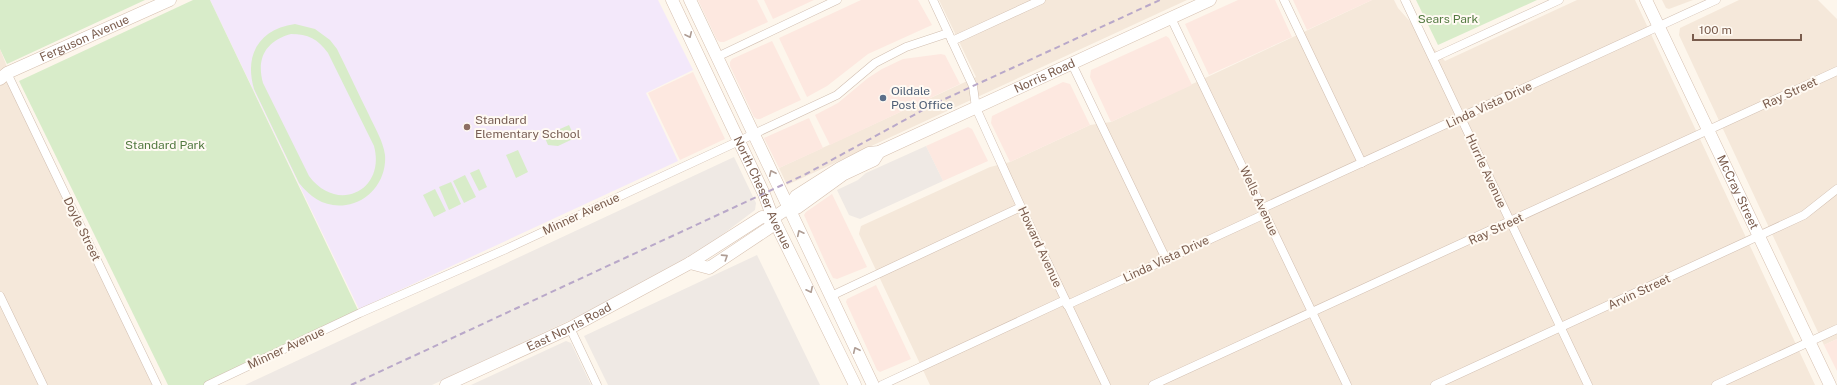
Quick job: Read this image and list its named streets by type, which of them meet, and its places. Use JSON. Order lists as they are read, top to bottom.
{
  "streets": {
    "street": [
      "Ferguson Avenue",
      "Norris Road",
      "Ray Street",
      "Linda Vista Drive",
      "Hurrle Avenue",
      "North Chester Avenue",
      "McCray Street",
      "Wells Avenue",
      "Minner Avenue",
      "Doyle Street",
      "Howard Avenue",
      "Arvin Street",
      "East Norris Road"
    ]
  },
  "crossings": [
    ["Ferguson Avenue", "Doyle Street"],
    ["Norris Road", "North Chester Avenue"],
    ["Norris Road", "Wells Avenue"],
    ["Norris Road", "Howard Avenue"],
    ["Norris Road", "East Norris Road"],
    ["Ray Street", "Hurrle Avenue"],
    ["Ray Street", "McCray Street"],
    ["Ray Street", "Wells Avenue"],
    ["Linda Vista Drive", "Hurrle Avenue"],
    ["Linda Vista Drive", "McCray Street"],
    ["Linda Vista Drive", "Wells Avenue"],
    ["Linda Vista Drive", "Howard Avenue"],
    ["Hurrle Avenue", "Arvin Street"],
    ["North Chester Avenue", "Minner Avenue"],
    ["North Chester Avenue", "East Norris Road"],
    ["McCray Street", "Arvin Street"],
    ["Minner Avenue", "Howard Avenue"]
  ],
  "parks": ["Sears Park", "Standard Park"],
  "places": ["Oildale Post Office", "Standard Elementary School"],
  "scale_bar": "100 m"
}
